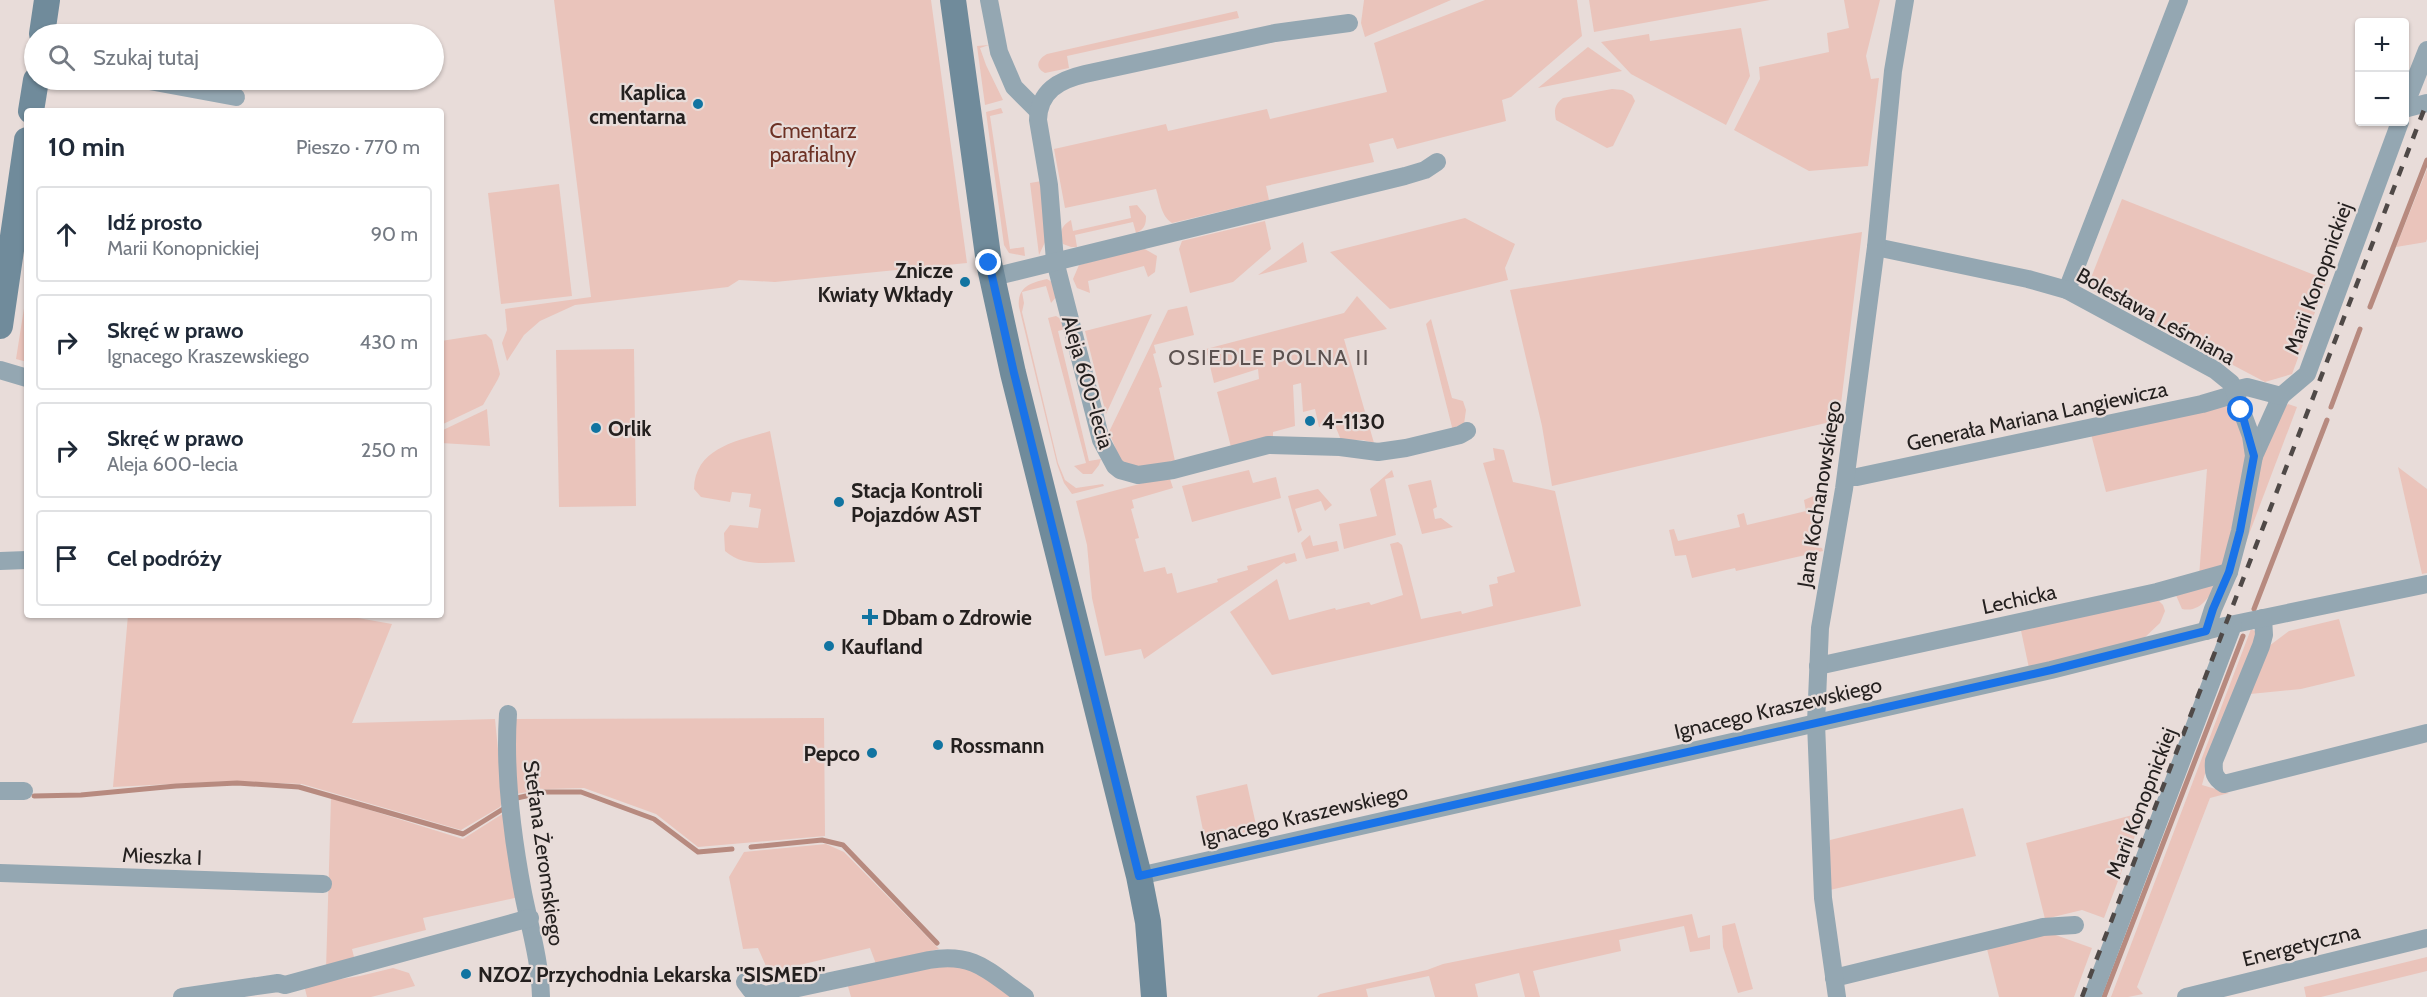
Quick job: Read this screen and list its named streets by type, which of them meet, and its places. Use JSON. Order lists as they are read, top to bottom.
{
  "streets": {
    "street": [
      "Marii Konopnickiej",
      "Bolesława Leśmiana",
      "Aleja 600-lecia",
      "Generała Mariana Langiewicza",
      "Jana Kochanowskiego",
      "Lechicka",
      "Ignacego Kraszewskiego",
      "Stefana Żeromskiego",
      "Mieszka I",
      "Energetyczna"
    ]
  },
  "crossings": [
    ["Marii Konopnickiej", "Ignacego Kraszewskiego"],
    ["Bolesława Leśmiana", "Generała Mariana Langiewicza"],
    ["Bolesława Leśmiana", "Jana Kochanowskiego"],
    ["Generała Mariana Langiewicza", "Jana Kochanowskiego"],
    ["Jana Kochanowskiego", "Lechicka"],
    ["Jana Kochanowskiego", "Ignacego Kraszewskiego"]
  ],
  "districts": ["OSIEDLE POLNA II"],
  "parks": ["Cmentarz parafialny"],
  "places": {
    "other": [
      "Kaplica cmentarna",
      "Znicze Kwiaty Wkłady",
      "4-1130",
      "Orlik",
      "Stacja Kontroli Pojazdów AST",
      "Kaufland",
      "Rossmann",
      "Pepco",
      "NZOZ Przychodnia Lekarska \"SISMED\""
    ],
    "health": ["Dbam o Zdrowie"]
  },
  "page": {
    "map_buttons": ["+", "−"],
    "search": "Szukaj tutaj",
    "heading": ["10 min", "Pieszo · 770 m"],
    "list": [
      ["Idź prosto", "Marii Konopnickiej", "90 m"],
      ["Skręć w prawo", "Ignacego Kraszewskiego", "430 m"],
      ["Skręć w prawo", "Aleja 600-lecia", "250 m"],
      "Cel podróży"
    ]
  }
}
